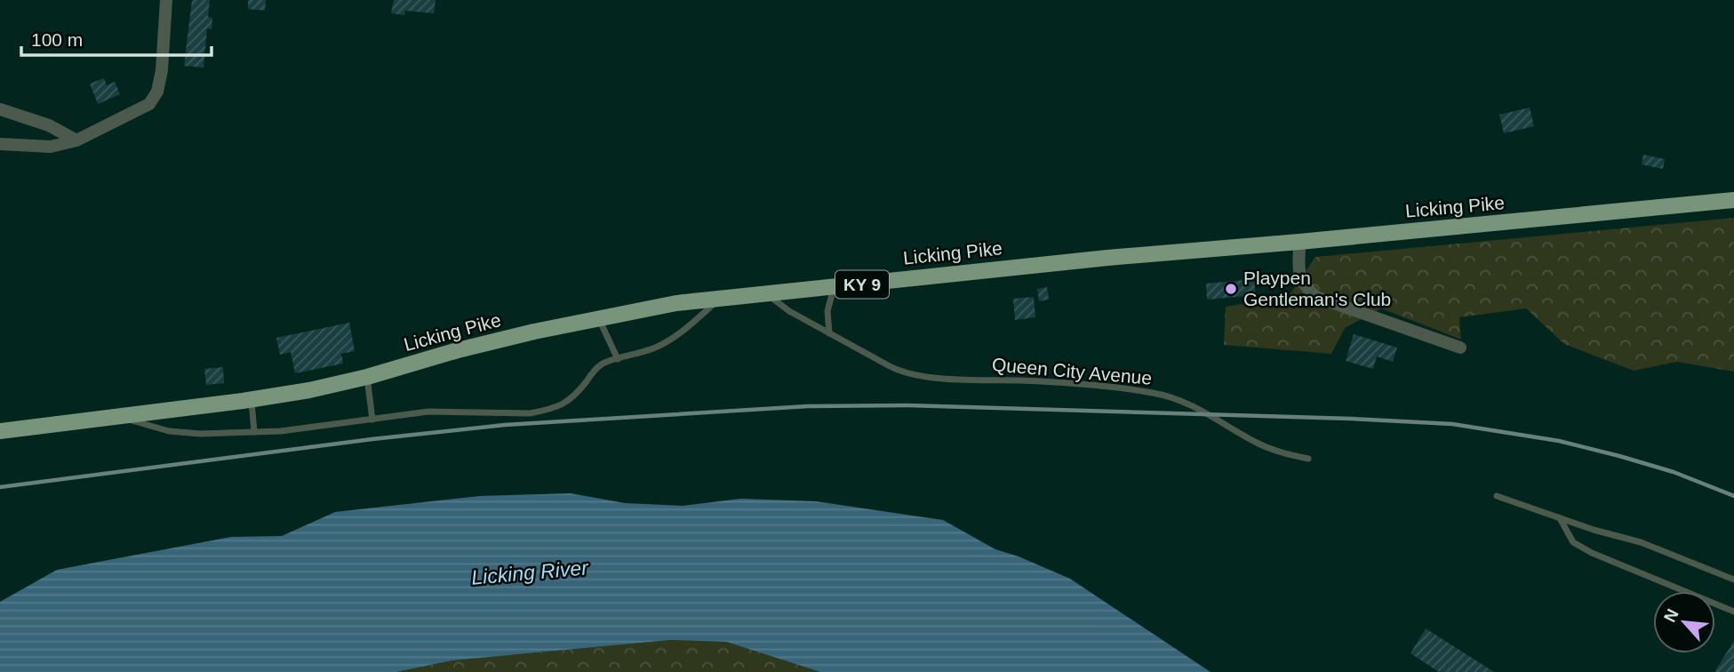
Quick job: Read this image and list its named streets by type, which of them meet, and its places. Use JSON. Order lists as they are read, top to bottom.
{
  "streets": {
    "main road": ["Licking Pike", "KY 9"],
    "lane": ["Queen City Avenue"]
  },
  "crossings": [
    ["Licking Pike", "Queen City Avenue"]
  ],
  "water": ["Licking River"],
  "places": ["Playpen Gentleman's Club"],
  "scale_bar": "100 m",
  "north": "top left"
}
